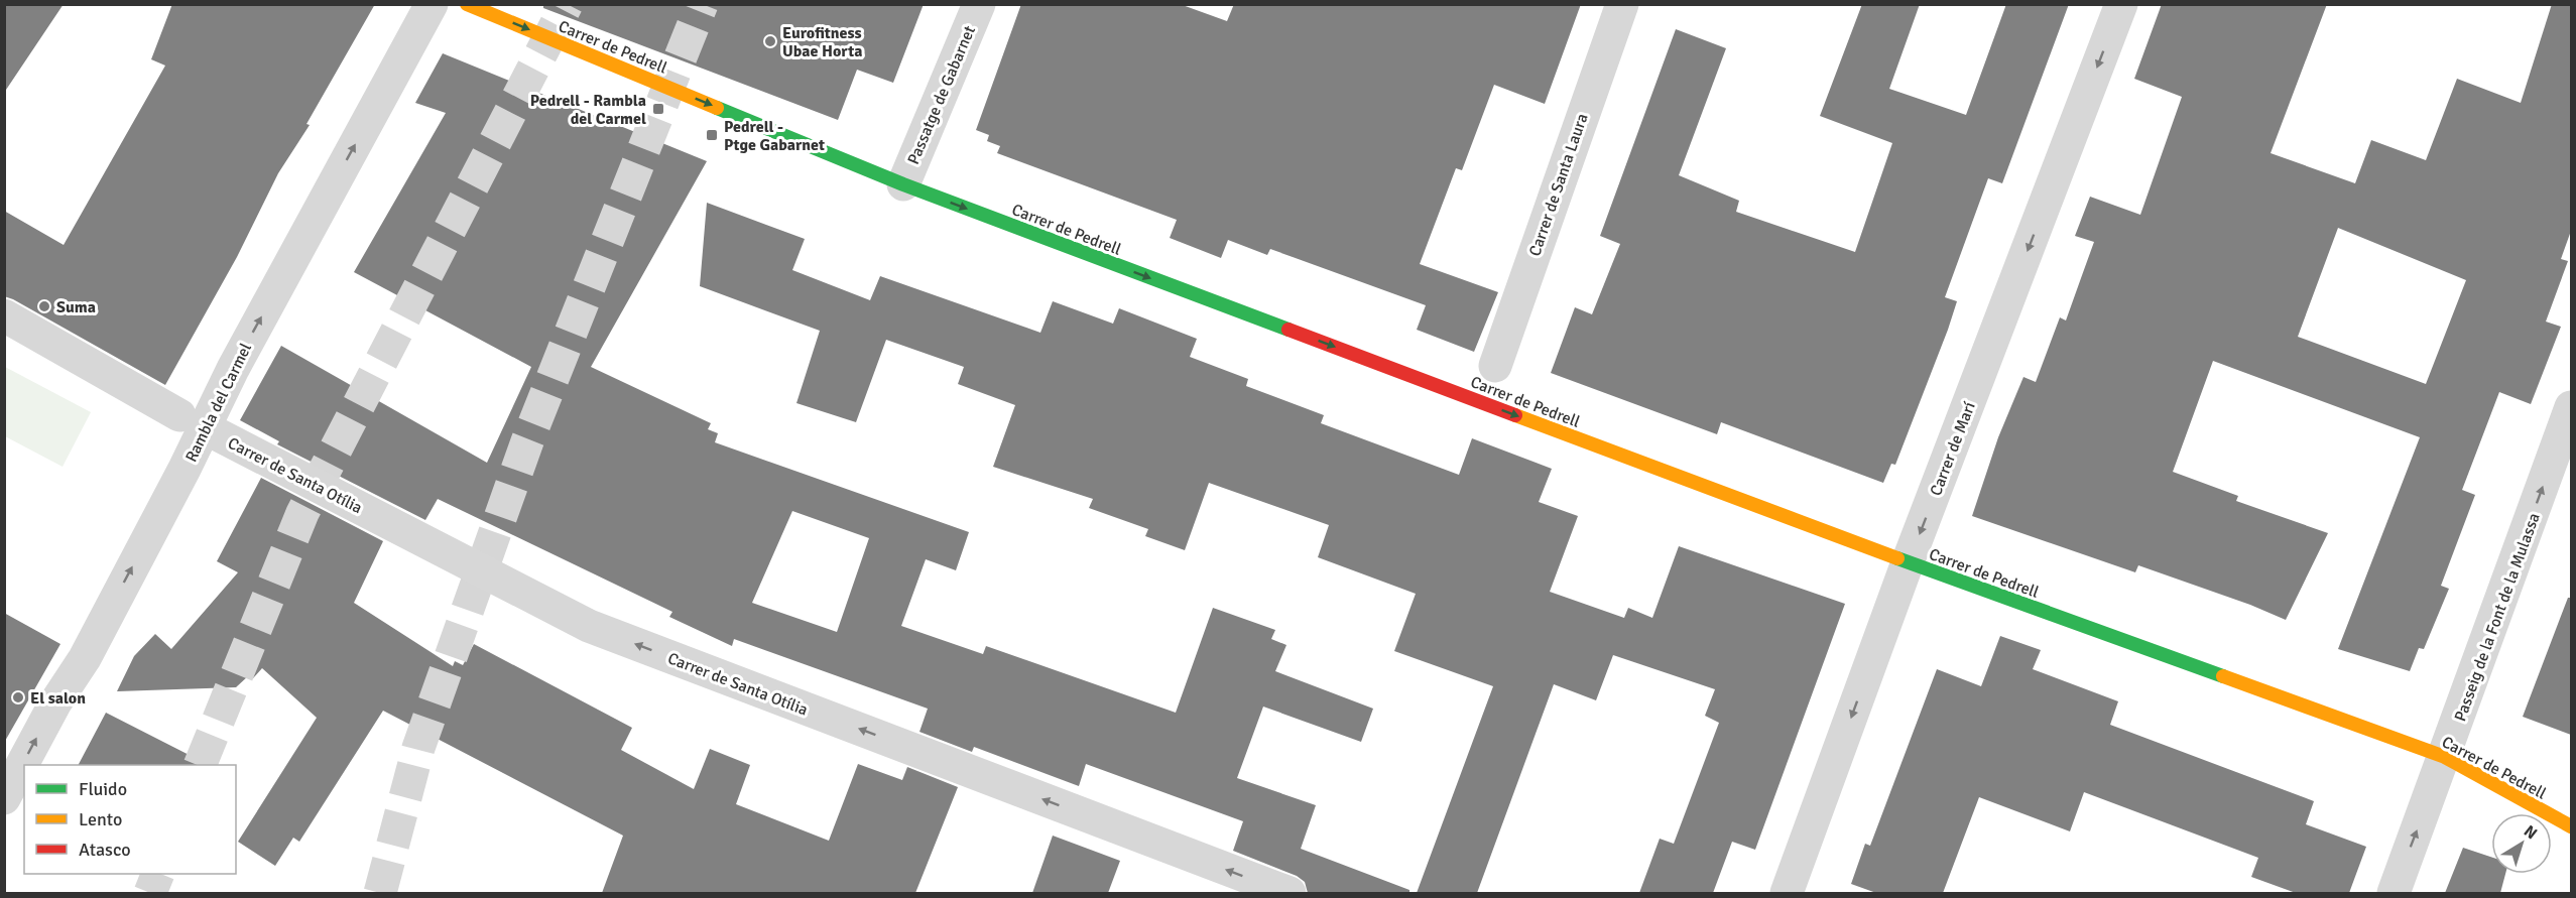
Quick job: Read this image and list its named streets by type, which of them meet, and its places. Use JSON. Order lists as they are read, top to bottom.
{
  "streets": {
    "street": [
      "Carrer de Pedrell",
      "Passatge de Gabarnet",
      "Carrer de Santa Laura",
      "Rambla del Carmel",
      "Carrer de Marí",
      "Carrer de Santa Otília",
      "Passeig de la Font de la Mulassa"
    ]
  },
  "crossings": [
    ["Carrer de Pedrell", "Passatge de Gabarnet"],
    ["Carrer de Pedrell", "Carrer de Marí"],
    ["Carrer de Pedrell", "Passeig de la Font de la Mulassa"],
    ["Rambla del Carmel", "Carrer de Santa Otília"]
  ],
  "one_way": [
    "Carrer de Pedrell",
    "Rambla del Carmel",
    "Carrer de Marí",
    "Carrer de Santa Otília",
    "Passeig de la Font de la Mulassa"
  ],
  "places": {
    "other": ["Eurofitness Ubae Horta", "Suma", "El salon"],
    "transit": ["Pedrell - Rambla del Carmel", "Pedrell - Ptge Gabarnet"]
  },
  "legend": ["Fluido", "Lento", "Atasco"],
  "north": "top right"
}
